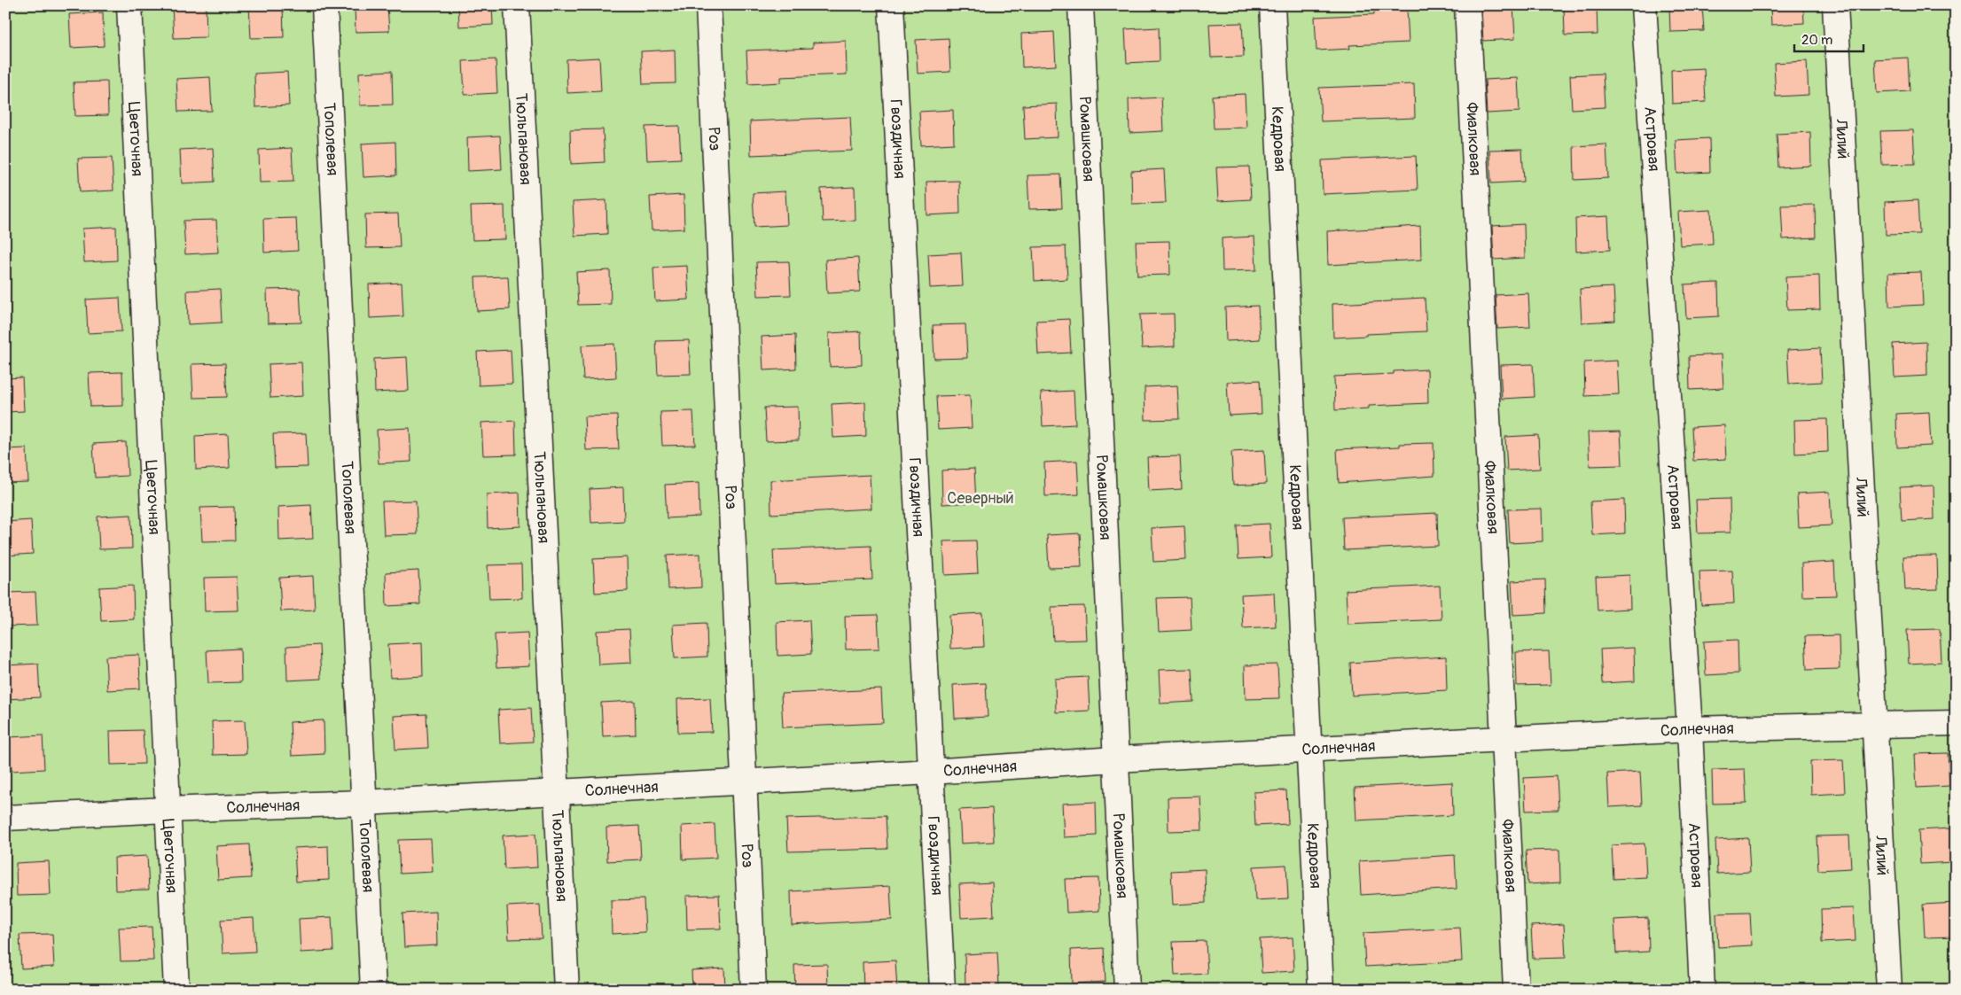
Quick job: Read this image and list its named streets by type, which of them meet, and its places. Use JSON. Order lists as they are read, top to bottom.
{
  "streets": {
    "street": [
      "Цветочная",
      "Тополевая",
      "Тюльпановая",
      "Роз",
      "Гвоздичная",
      "Ромашковая",
      "Кедровая",
      "Фиалковая",
      "Астровая",
      "Лилий",
      "Солнечная"
    ]
  },
  "crossings": [
    ["Цветочная", "Солнечная"],
    ["Тополевая", "Солнечная"],
    ["Тюльпановая", "Солнечная"],
    ["Роз", "Солнечная"],
    ["Гвоздичная", "Солнечная"],
    ["Ромашковая", "Солнечная"],
    ["Кедровая", "Солнечная"],
    ["Фиалковая", "Солнечная"],
    ["Астровая", "Солнечная"],
    ["Лилий", "Солнечная"]
  ],
  "parks": ["Северный"],
  "scale_bar": "20 m"
}
